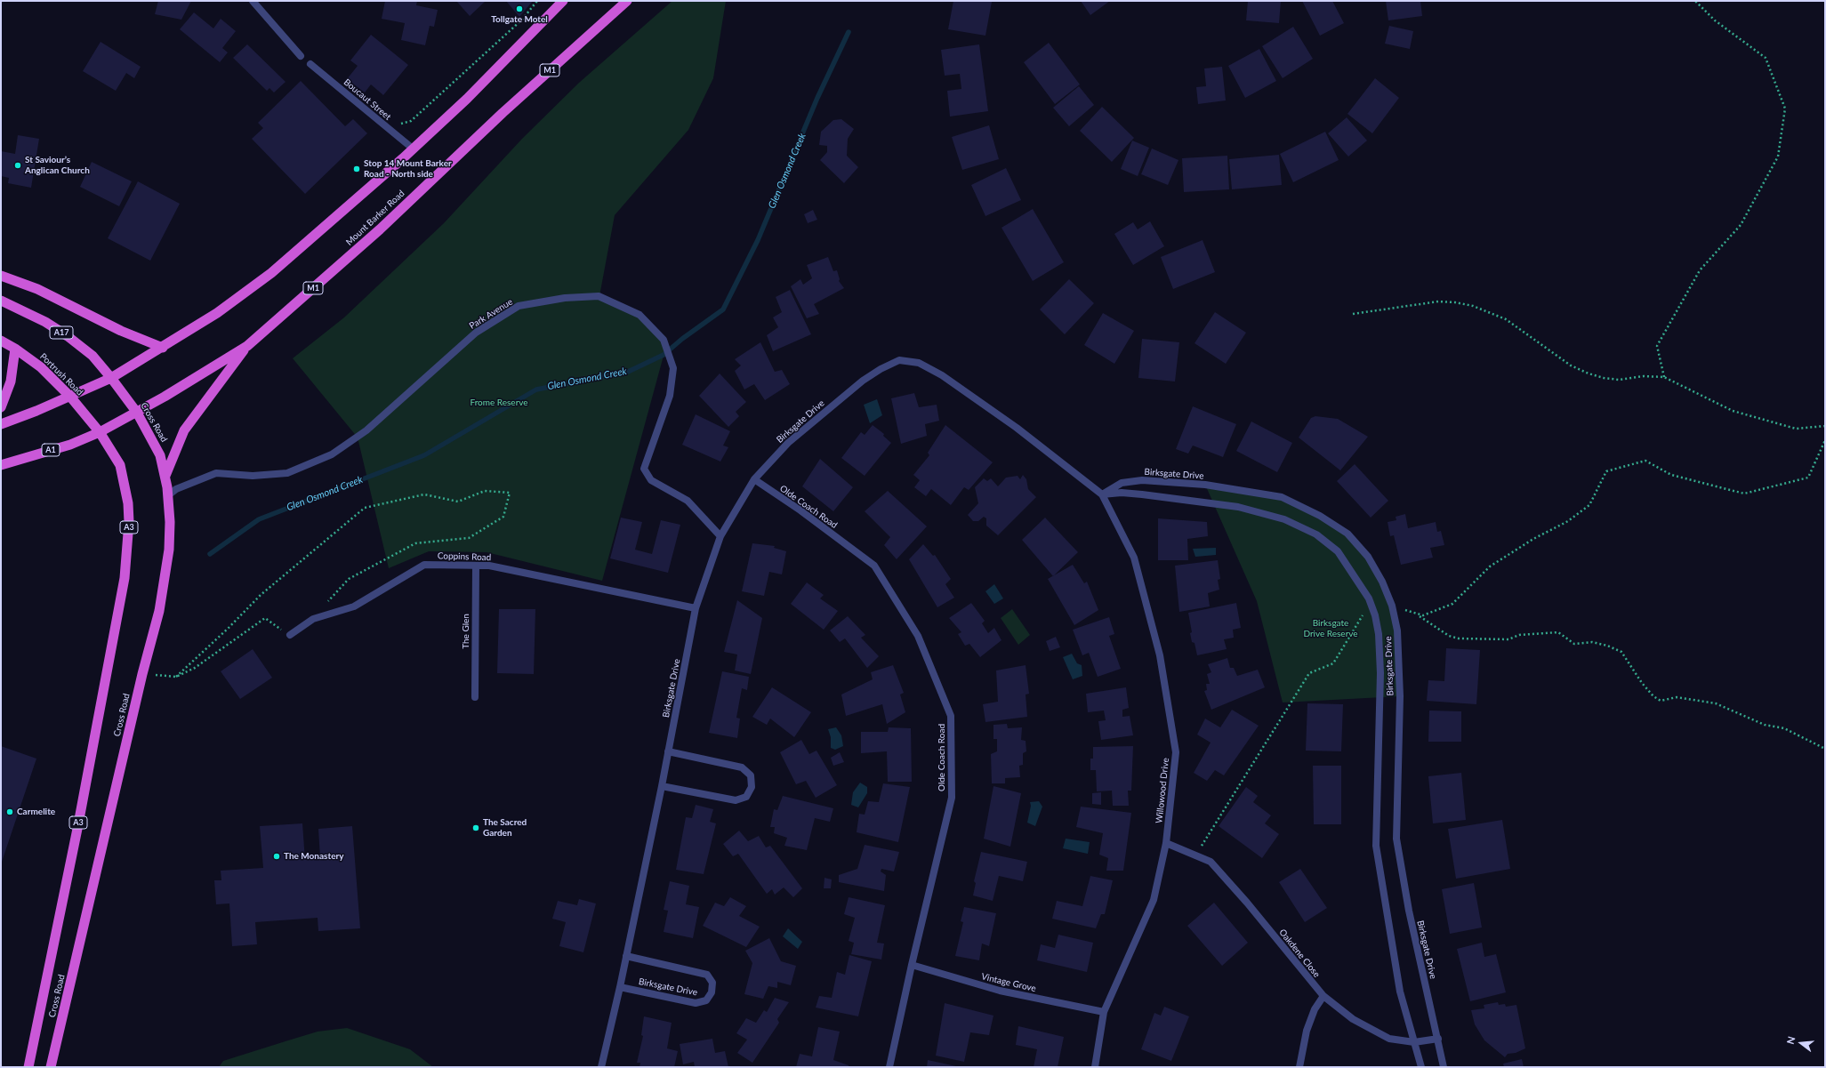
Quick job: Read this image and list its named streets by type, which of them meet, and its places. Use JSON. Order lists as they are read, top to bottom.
{
  "streets": {
    "highway": [
      "M1",
      "Mount Barker Road",
      "A17",
      "Portrush Road",
      "Cross Road",
      "A1",
      "A3"
    ],
    "street": [
      "Boucaut Street",
      "Park Avenue",
      "Birksgate Drive",
      "Olde Coach Road",
      "Coppins Road",
      "The Glen",
      "Willowood Drive",
      "Oakdene Close",
      "Vintage Grove"
    ]
  },
  "crossings": [
    ["Mount Barker Road", "Cross Road"],
    ["Mount Barker Road", "A1"],
    ["Park Avenue", "Birksgate Drive"],
    ["Park Avenue", "Cross Road"],
    ["A17", "Cross Road"],
    ["Portrush Road", "Cross Road"],
    ["Portrush Road", "A1"],
    ["Birksgate Drive", "Olde Coach Road"],
    ["Birksgate Drive", "Coppins Road"],
    ["Birksgate Drive", "Willowood Drive"],
    ["Birksgate Drive", "Oakdene Close"],
    ["Cross Road", "A1"],
    ["Olde Coach Road", "Vintage Grove"],
    ["Coppins Road", "The Glen"],
    ["Willowood Drive", "Oakdene Close"],
    ["Willowood Drive", "Vintage Grove"]
  ],
  "water": ["Glen Osmond Creek"],
  "parks": ["Frome Reserve", "Birksgate Drive Reserve"],
  "places": [
    "Tollgate Motel",
    "St Saviour’s Anglican Church",
    "Stop 14 Mount Barker Road - North side",
    "Carmelite",
    "The Sacred Garden",
    "The Monastery"
  ],
  "north": "left"
}
